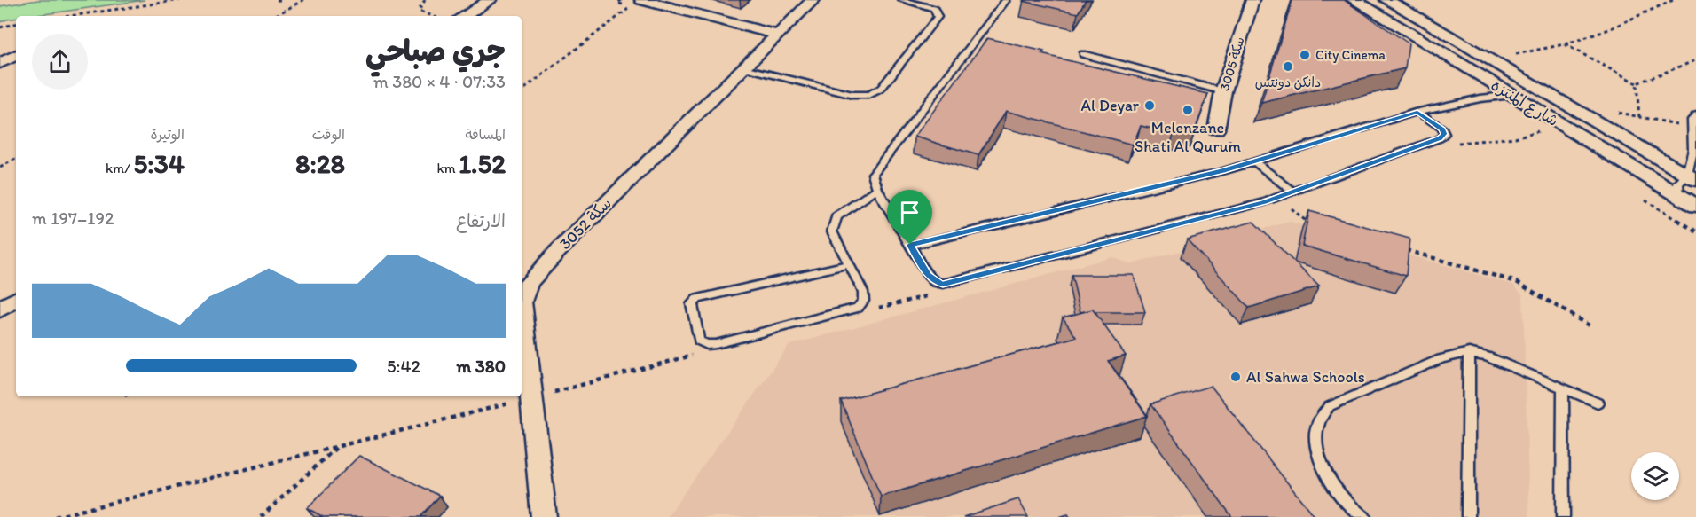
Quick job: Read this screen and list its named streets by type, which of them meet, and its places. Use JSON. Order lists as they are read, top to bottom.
{
  "streets": {
    "street": ["سكة 3005", "شارع المنتزه", "سكة 3052"]
  },
  "places": [
    "City Cinema",
    "دانكن دونتس",
    "Al Deyar",
    "Melenzane Shati Al Qurum",
    "Al Sahwa Schools"
  ],
  "page": {
    "heading": ["جري صباحي", "07:33 · 4 × 380 m"],
    "stats": [
      ["المسافة", "1.52 km"],
      ["الوقت", "8:28"],
      ["الوتيرة", "5:34 /km"]
    ],
    "chart": ["الارتفاع", "192–197 m"],
    "list": [
      {
        "name": "380 m",
        "note": "5:42"
      }
    ]
  }
}
